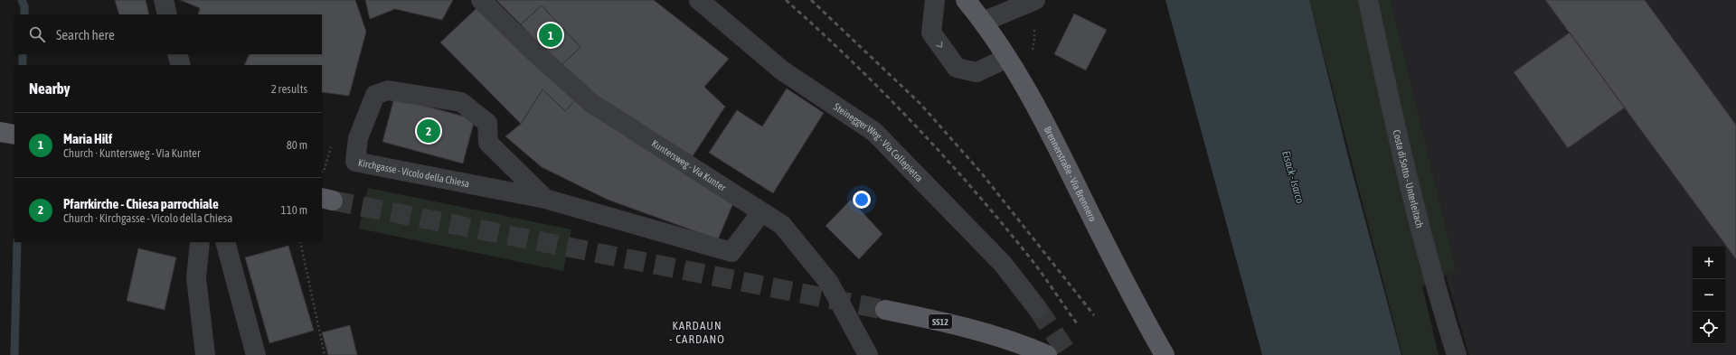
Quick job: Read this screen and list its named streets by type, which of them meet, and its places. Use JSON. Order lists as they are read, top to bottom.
{
  "streets": {
    "main road": ["Brennerstraße - Via Brennero", "SS12"],
    "street": [
      "Steinegger Weg - Via Collepietra",
      "Kuntersweg - Via Kunter",
      "Kirchgasse - Vicolo della Chiesa",
      "Costa di Sotto - Unterleitach"
    ]
  },
  "crossings": [
    ["Kuntersweg - Via Kunter", "Kirchgasse - Vicolo della Chiesa"]
  ],
  "districts": ["KARDAUN - CARDANO"],
  "water": ["Eisack - Isarco"],
  "page": {
    "search": "Search here",
    "pins": ["1", "2"],
    "heading": ["Nearby", "2 results"],
    "list": [
      {
        "mark": "1",
        "name": "Maria Hilf",
        "note": "Church · Kuntersweg - Via Kunter",
        "value": "80 m"
      },
      {
        "mark": "2",
        "name": "Pfarrkirche - Chiesa parrochiale",
        "note": "Church · Kirchgasse - Vicolo della Chiesa",
        "value": "110 m"
      }
    ],
    "map_buttons": ["+", "−"]
  }
}
